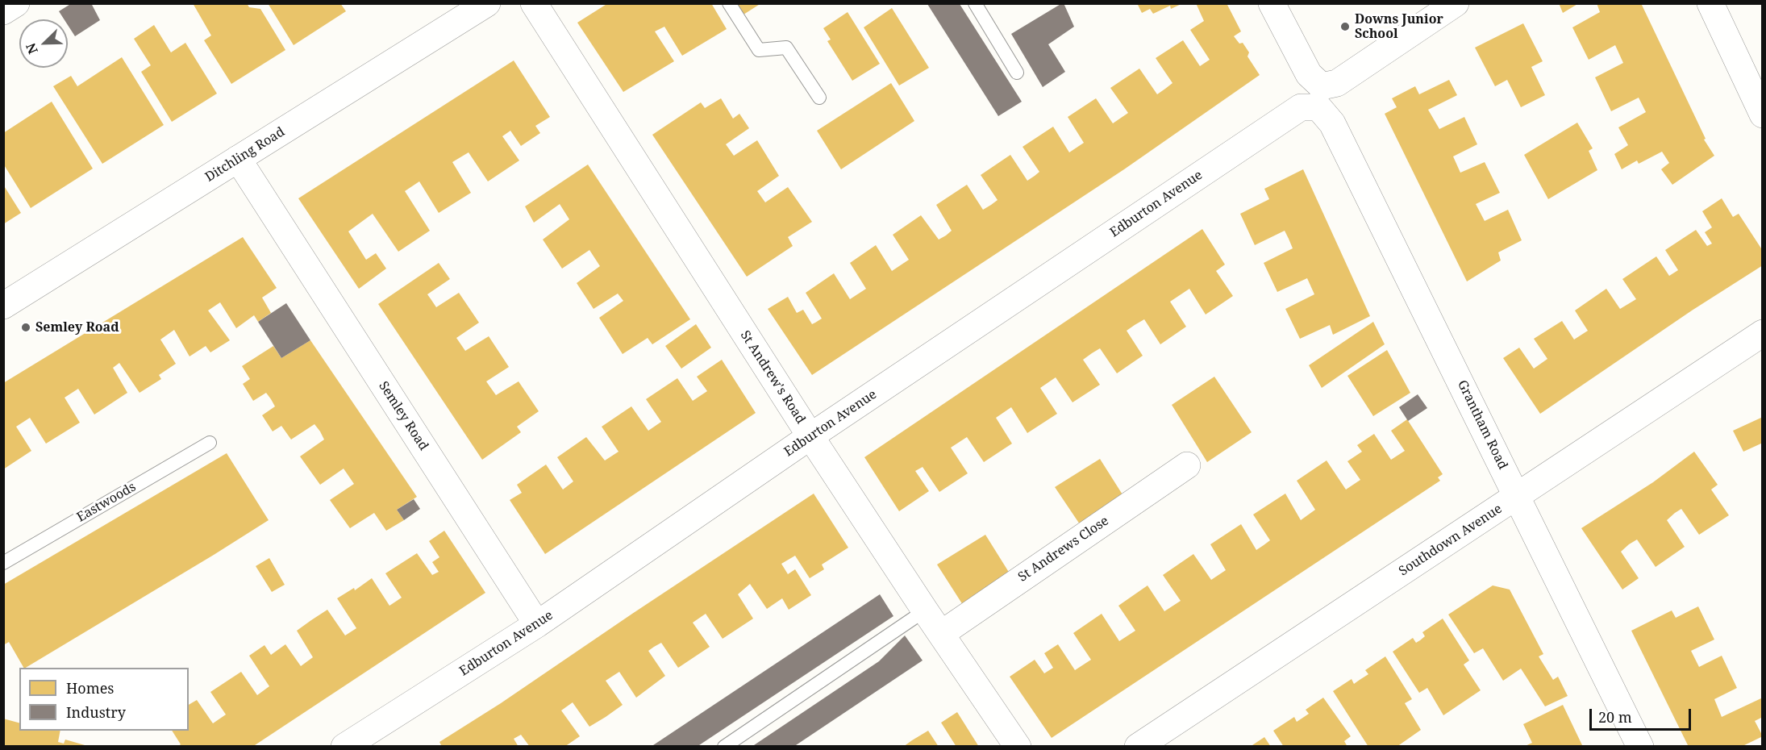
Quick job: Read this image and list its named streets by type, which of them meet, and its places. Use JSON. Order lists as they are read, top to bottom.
{
  "streets": {
    "street": [
      "Ditchling Road",
      "Edburton Avenue",
      "St Andrew's Road",
      "Semley Road",
      "Grantham Road",
      "Southdown Avenue",
      "St Andrews Close"
    ],
    "lane": ["Eastwoods"]
  },
  "crossings": [
    ["Ditchling Road", "Semley Road"],
    ["Edburton Avenue", "St Andrew's Road"],
    ["Edburton Avenue", "Semley Road"],
    ["Edburton Avenue", "Grantham Road"],
    ["St Andrew's Road", "St Andrews Close"],
    ["Grantham Road", "Southdown Avenue"]
  ],
  "places": ["Downs Junior School", "Semley Road"],
  "legend": ["Homes", "Industry"],
  "scale_bar": "20 m",
  "north": "bottom left"
}
